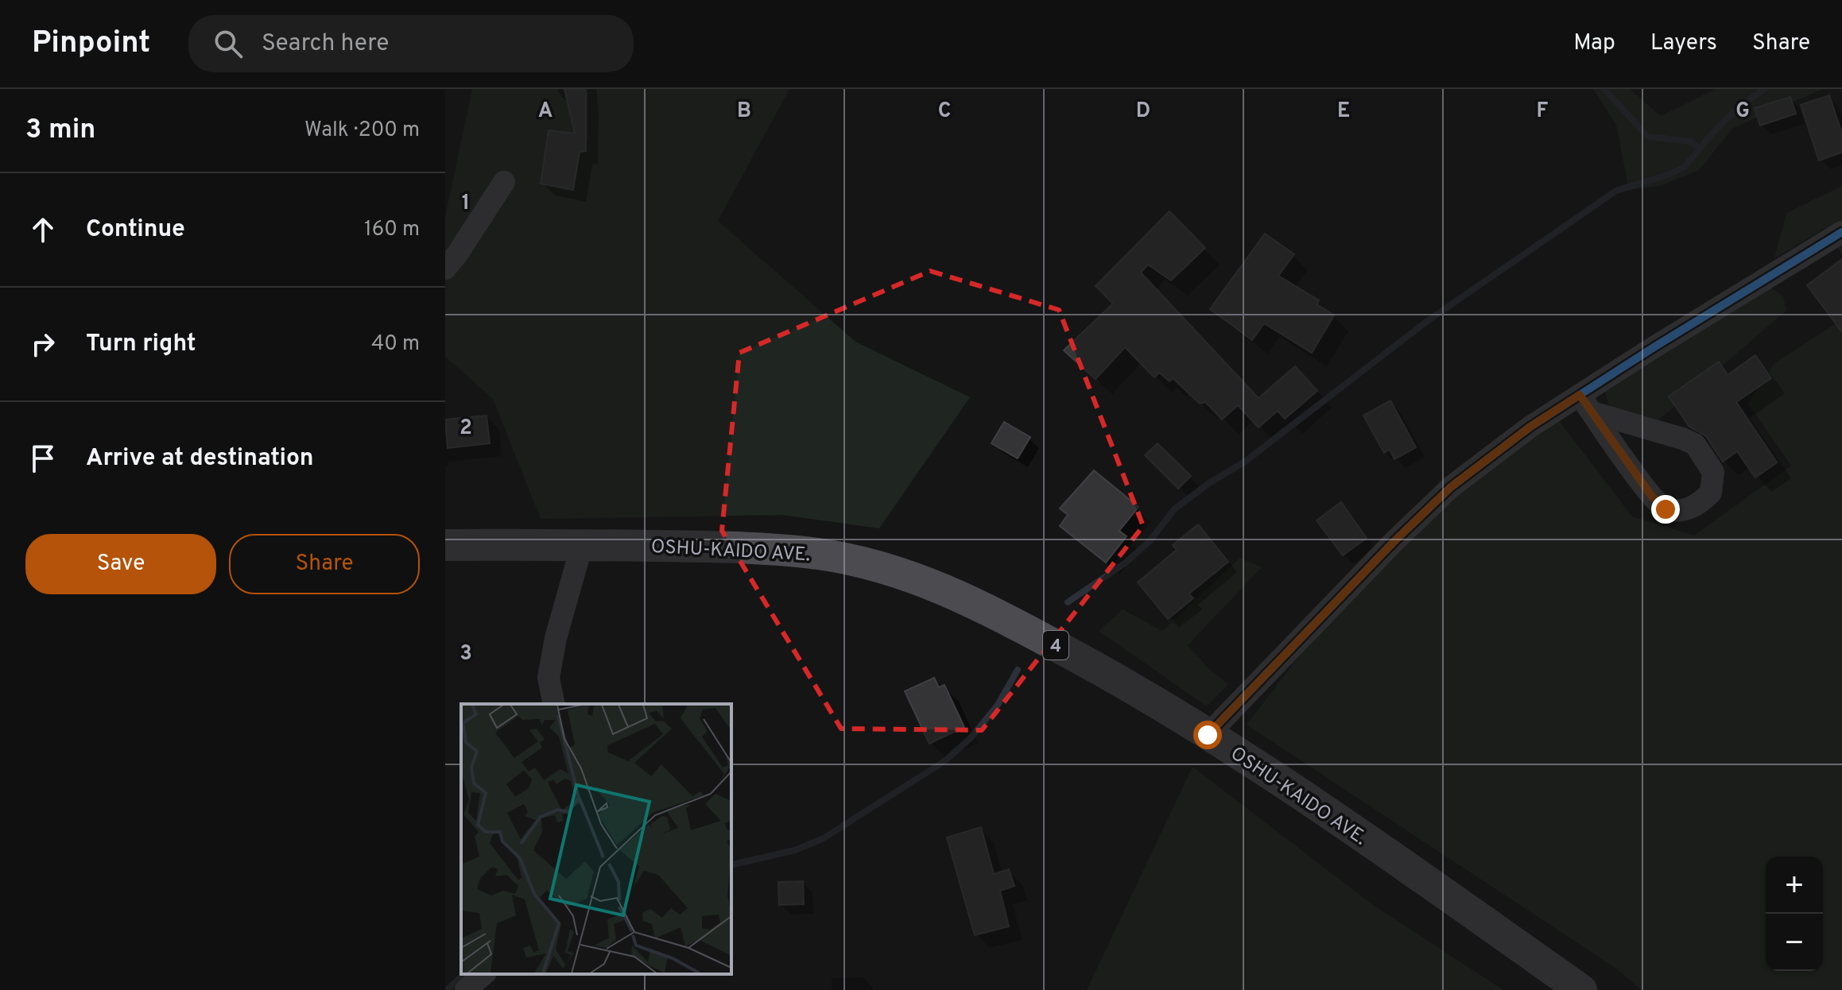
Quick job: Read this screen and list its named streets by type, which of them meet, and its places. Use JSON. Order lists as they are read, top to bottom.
{
  "streets": {
    "highway": ["OSHU-KAIDO AVE.", "4"]
  },
  "page": {
    "header": "Pinpoint",
    "search": "Search here",
    "nav": ["Map", "Layers", "Share"],
    "heading": ["3 min", "Walk · 200 m"],
    "list": [
      ["Continue", "160 m"],
      ["Turn right", "40 m"],
      "Arrive at destination"
    ],
    "buttons": ["Save", "Share"],
    "map_buttons": ["+", "−"]
  },
  "grid": {
    "columns": [
      "A",
      "B",
      "C",
      "D",
      "E",
      "F",
      "G"
    ],
    "rows": ["1", "2", "3"]
  }
}
